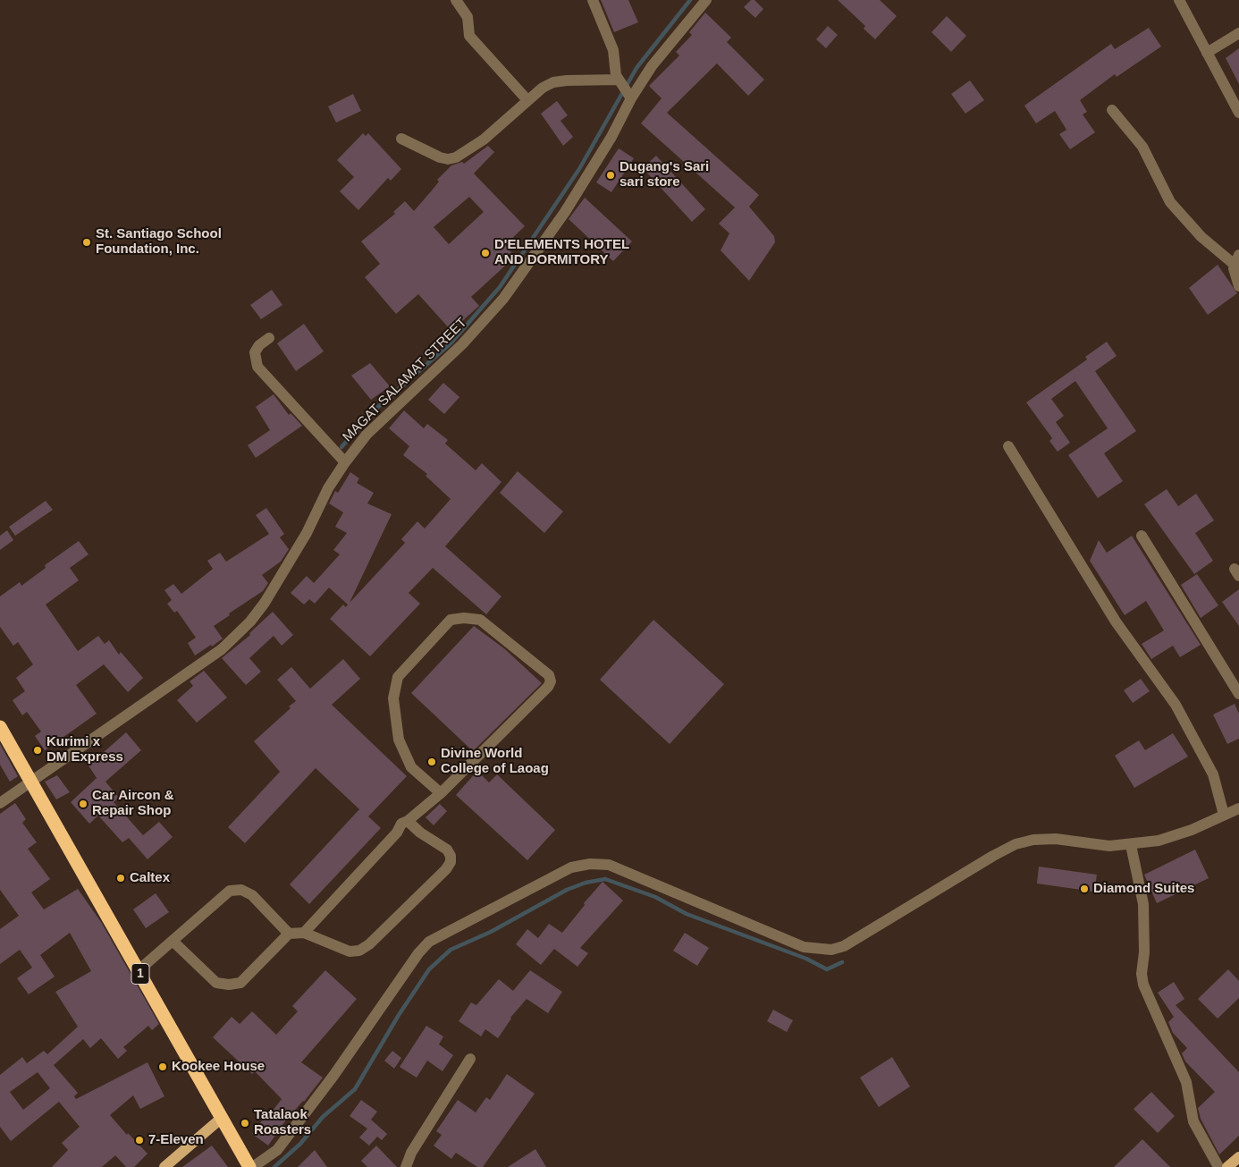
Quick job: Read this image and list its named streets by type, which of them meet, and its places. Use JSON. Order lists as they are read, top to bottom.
{
  "streets": {
    "highway": ["1"],
    "street": ["MAGAT SALAMAT STREET"]
  },
  "crossings": [
    ["MAGAT SALAMAT STREET", "1"]
  ],
  "places": [
    "Dugang's Sari sari store",
    "St. Santiago School Foundation, Inc.",
    "D'ELEMENTS HOTEL AND DORMITORY",
    "Kurimi x DM Express",
    "Divine World College of Laoag",
    "Car Aircon & Repair Shop",
    "Caltex",
    "Diamond Suites",
    "Kookee House",
    "Tatalaok Roasters",
    "7-Eleven"
  ]
}
